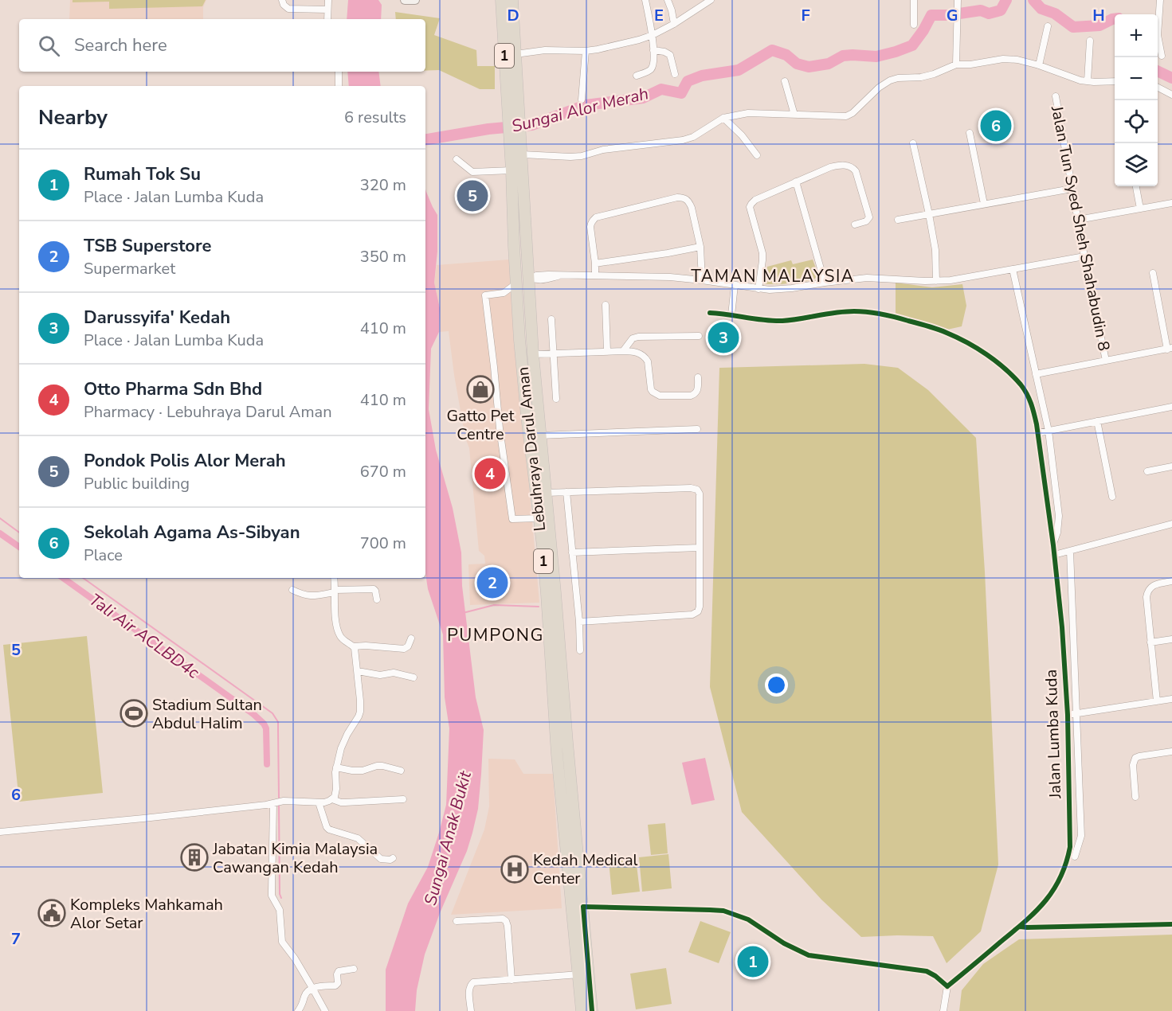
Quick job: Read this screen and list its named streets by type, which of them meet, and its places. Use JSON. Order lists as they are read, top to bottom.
{
  "streets": {
    "highway": ["1", "Lebuhraya Darul Aman"],
    "street": ["Jalan Tun Syed Sheh Shahabudin 8", "Jalan Lumba Kuda"]
  },
  "districts": ["TAMAN MALAYSIA", "PUMPONG"],
  "water": ["Sungai Alor Merah", "Tali Air ACLBD4c", "Sungai Anak Bukit"],
  "places": {
    "shop": ["Gatto Pet Centre"],
    "sports": ["Stadium Sultan Abdul Halim"],
    "building": ["Jabatan Kimia Malaysia Cawangan Kedah"],
    "hospital": ["Kedah Medical Center"],
    "public building": ["Kompleks Mahkamah Alor Setar"]
  },
  "page": {
    "map_buttons": ["+", "−"],
    "search": "Search here",
    "heading": ["Nearby", "6 results"],
    "pins": [
      "6",
      "5",
      "3",
      "4",
      "2",
      "1"
    ],
    "list": [
      {
        "mark": "1",
        "name": "Rumah Tok Su",
        "note": "Place · Jalan Lumba Kuda",
        "value": "320 m"
      },
      {
        "mark": "2",
        "name": "TSB Superstore",
        "note": "Supermarket",
        "value": "350 m"
      },
      {
        "mark": "3",
        "name": "Darussyifa' Kedah",
        "note": "Place · Jalan Lumba Kuda",
        "value": "410 m"
      },
      {
        "mark": "4",
        "name": "Otto Pharma Sdn Bhd",
        "note": "Pharmacy · Lebuhraya Darul Aman",
        "value": "410 m"
      },
      {
        "mark": "5",
        "name": "Pondok Polis Alor Merah",
        "note": "Public building",
        "value": "670 m"
      },
      {
        "mark": "6",
        "name": "Sekolah Agama As-Sibyan",
        "note": "Place",
        "value": "700 m"
      }
    ]
  },
  "grid": {
    "columns": [
      "D",
      "E",
      "F",
      "G",
      "H"
    ],
    "rows": ["5", "6", "7"]
  }
}
